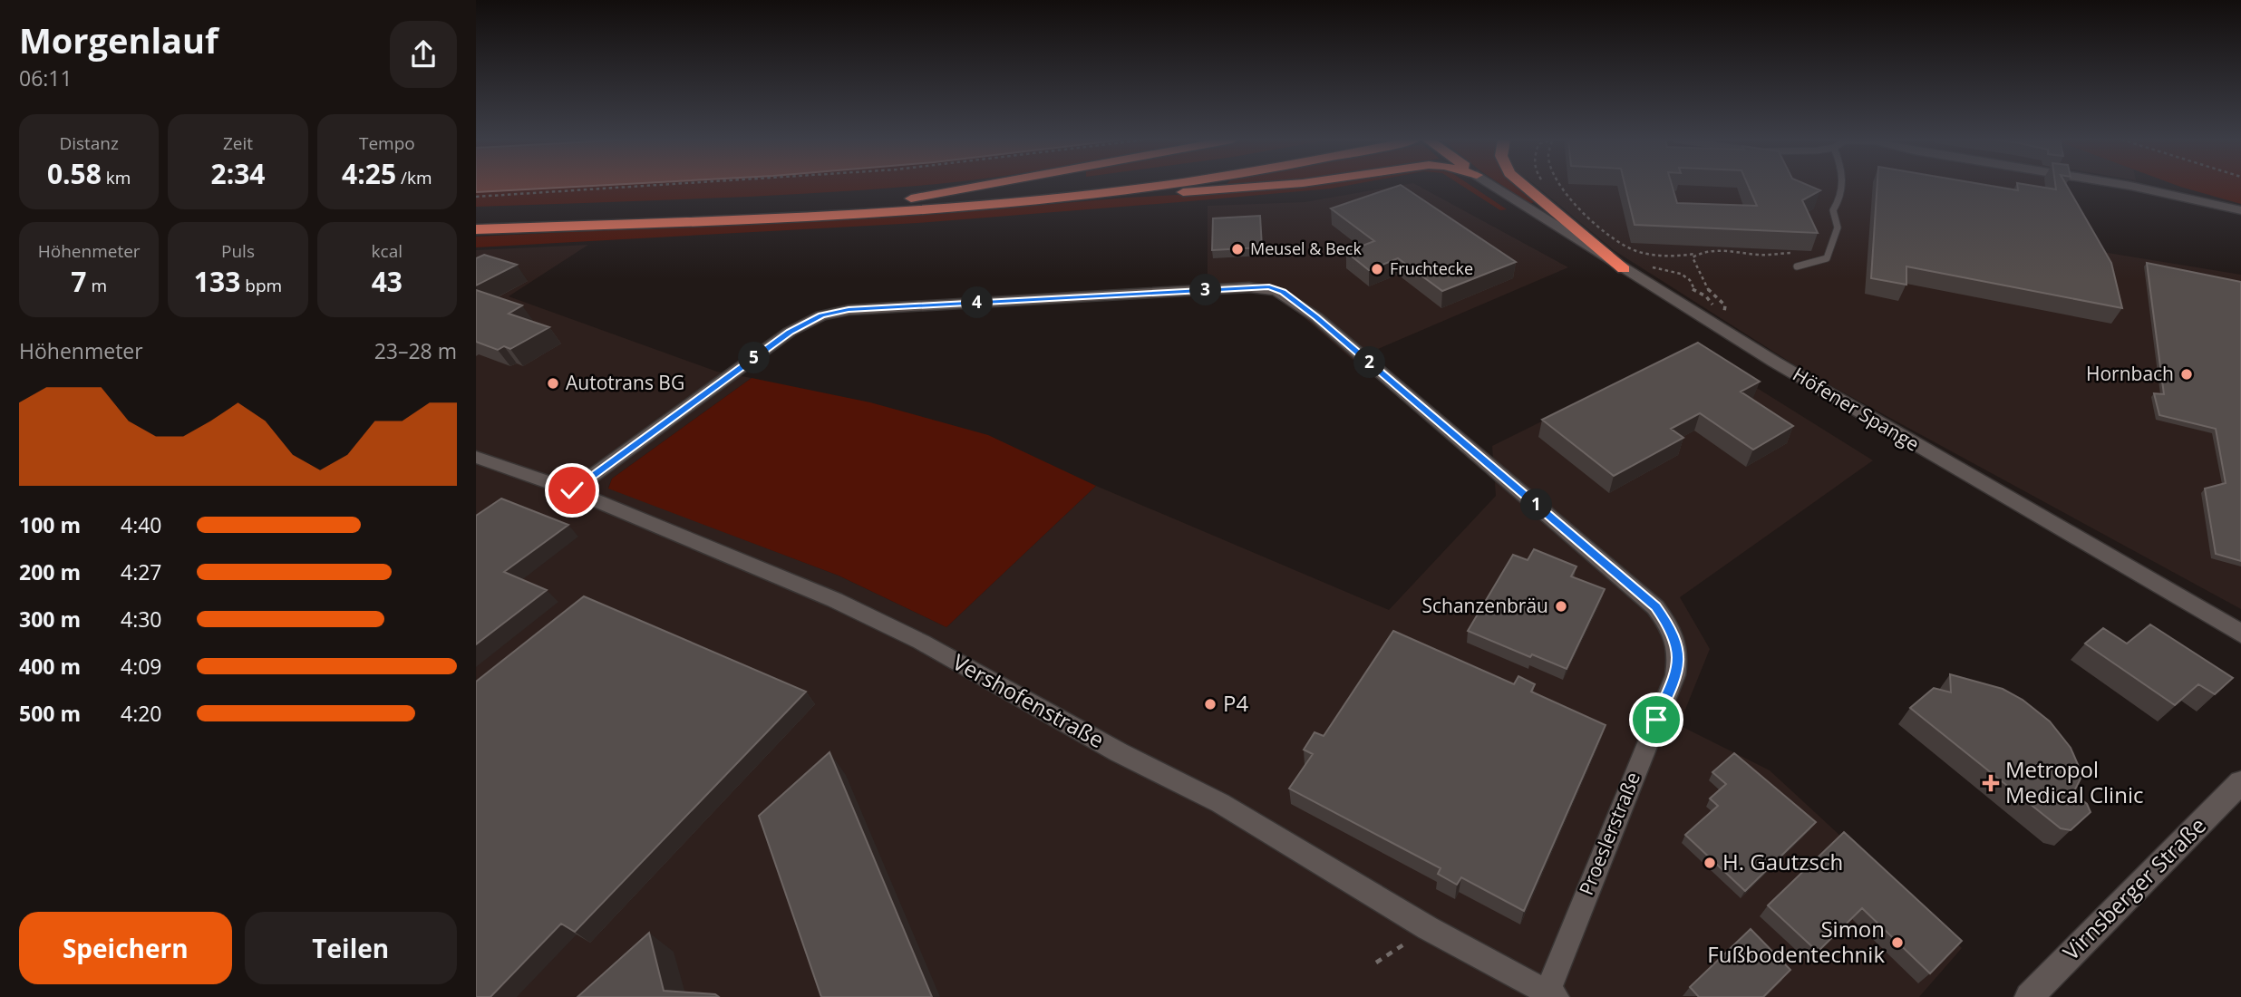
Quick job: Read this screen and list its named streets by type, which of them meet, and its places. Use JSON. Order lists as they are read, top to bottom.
{
  "streets": {
    "main road": ["Höfener Spange", "Virnsberger Straße"],
    "street": ["Vershofenstraße", "Proeslerstraße"]
  },
  "crossings": [
    ["Vershofenstraße", "Proeslerstraße"]
  ],
  "places": {
    "other": [
      "Meusel & Beck",
      "Fruchtecke",
      "Hornbach",
      "Autotrans BG",
      "Schanzenbräu",
      "P4",
      "H. Gautzsch",
      "Simon Fußbodentechnik"
    ],
    "health": ["Metropol Medical Clinic"]
  },
  "page": {
    "heading": ["Morgenlauf", "06:11"],
    "stats": [
      ["Distanz", "0.58 km"],
      ["Zeit", "2:34"],
      ["Tempo", "4:25 /km"],
      ["Höhenmeter", "7 m"],
      ["Puls", "133 bpm"],
      ["kcal", "43"]
    ],
    "pins": [
      "3",
      "4",
      "5",
      "2",
      "1"
    ],
    "chart": ["Höhenmeter", "23–28 m"],
    "list": [
      {
        "name": "100 m",
        "note": "4:40"
      },
      {
        "name": "200 m",
        "note": "4:27"
      },
      {
        "name": "300 m",
        "note": "4:30"
      },
      {
        "name": "400 m",
        "note": "4:09"
      },
      {
        "name": "500 m",
        "note": "4:20"
      }
    ],
    "buttons": ["Speichern", "Teilen"]
  }
}
